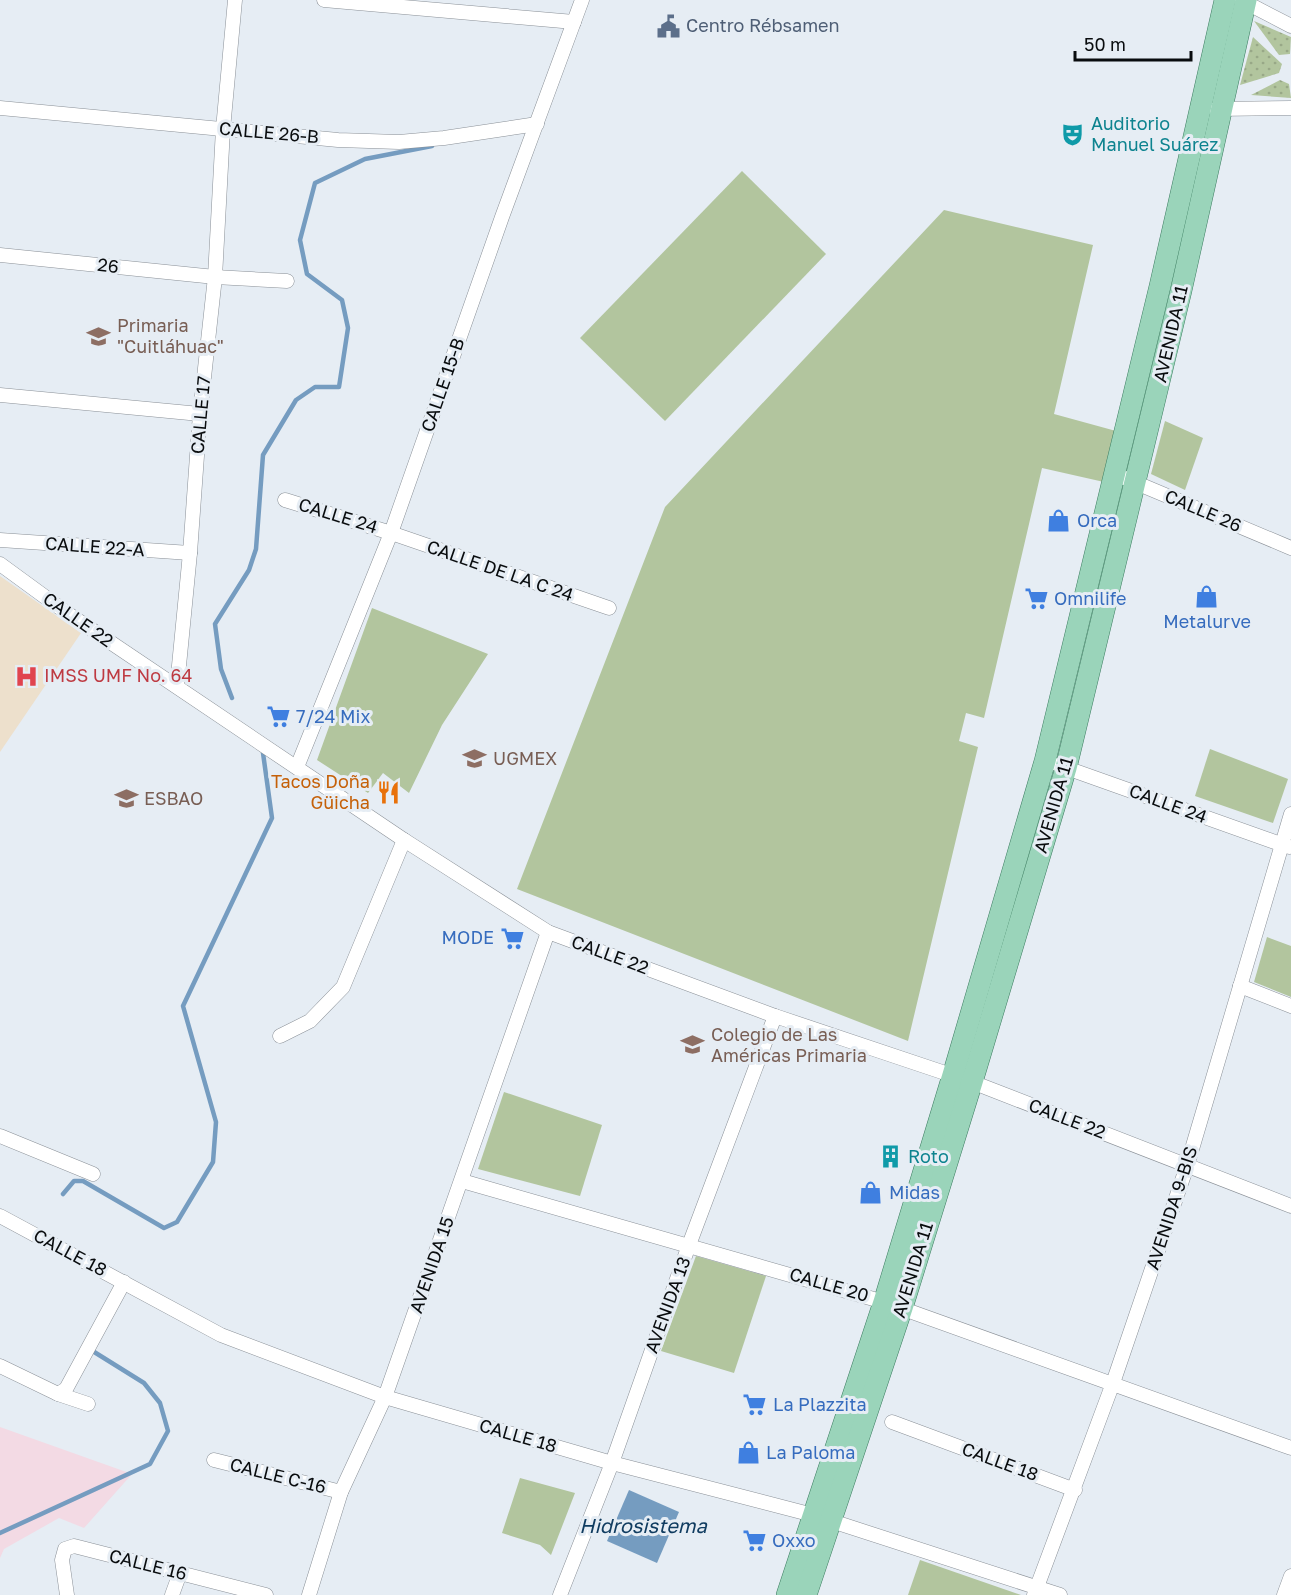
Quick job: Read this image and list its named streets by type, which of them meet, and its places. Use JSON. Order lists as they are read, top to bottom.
{
  "streets": {
    "main road": ["AVENIDA 11"],
    "street": [
      "CALLE 26-B",
      "26",
      "CALLE 15-B",
      "CALLE 17",
      "CALLE 26",
      "CALLE 24",
      "CALLE 22-A",
      "CALLE DE LA C 24",
      "CALLE 22",
      "AVENIDA 9-BIS",
      "CALLE 18",
      "AVENIDA 15",
      "CALLE 20",
      "AVENIDA 13",
      "CALLE C-16",
      "CALLE 16"
    ]
  },
  "crossings": [
    ["CALLE 26-B", "CALLE 15-B"],
    ["CALLE 26-B", "CALLE 17"],
    ["26", "CALLE 17"],
    ["AVENIDA 11", "CALLE 26"],
    ["AVENIDA 11", "CALLE 24"],
    ["AVENIDA 11", "CALLE 22"],
    ["AVENIDA 11", "CALLE 18"],
    ["AVENIDA 11", "CALLE 20"],
    ["CALLE 15-B", "CALLE 24"],
    ["CALLE 15-B", "CALLE DE LA C 24"],
    ["CALLE 15-B", "CALLE 22"],
    ["CALLE 17", "CALLE 22-A"],
    ["CALLE 17", "CALLE 22"],
    ["CALLE 24", "CALLE DE LA C 24"],
    ["CALLE 24", "AVENIDA 9-BIS"],
    ["CALLE 22", "AVENIDA 9-BIS"],
    ["CALLE 22", "AVENIDA 15"],
    ["CALLE 22", "AVENIDA 13"],
    ["AVENIDA 9-BIS", "CALLE 18"],
    ["AVENIDA 9-BIS", "CALLE 20"],
    ["CALLE 18", "AVENIDA 15"],
    ["CALLE 18", "AVENIDA 13"],
    ["AVENIDA 15", "CALLE 20"],
    ["AVENIDA 15", "CALLE C-16"],
    ["CALLE 20", "AVENIDA 13"]
  ],
  "water": ["Hidrosistema"],
  "places": {
    "public building": ["Centro Rébsamen"],
    "theatre": ["Auditorio Manuel Suárez"],
    "school or university": [
      "Primaria \"Cuitláhuac\"",
      "UGMEX",
      "ESBAO",
      "Colegio de Las Américas Primaria"
    ],
    "shop": [
      "Orca",
      "Metalurve",
      "Midas",
      "La Paloma"
    ],
    "supermarket": [
      "Omnilife",
      "7/24 Mix",
      "MODE",
      "La Plazzita",
      "Oxxo"
    ],
    "hospital": ["IMSS UMF No. 64"],
    "restaurant": ["Tacos Doña Güicha"],
    "building": ["Roto"]
  },
  "scale_bar": "50 m"
}
